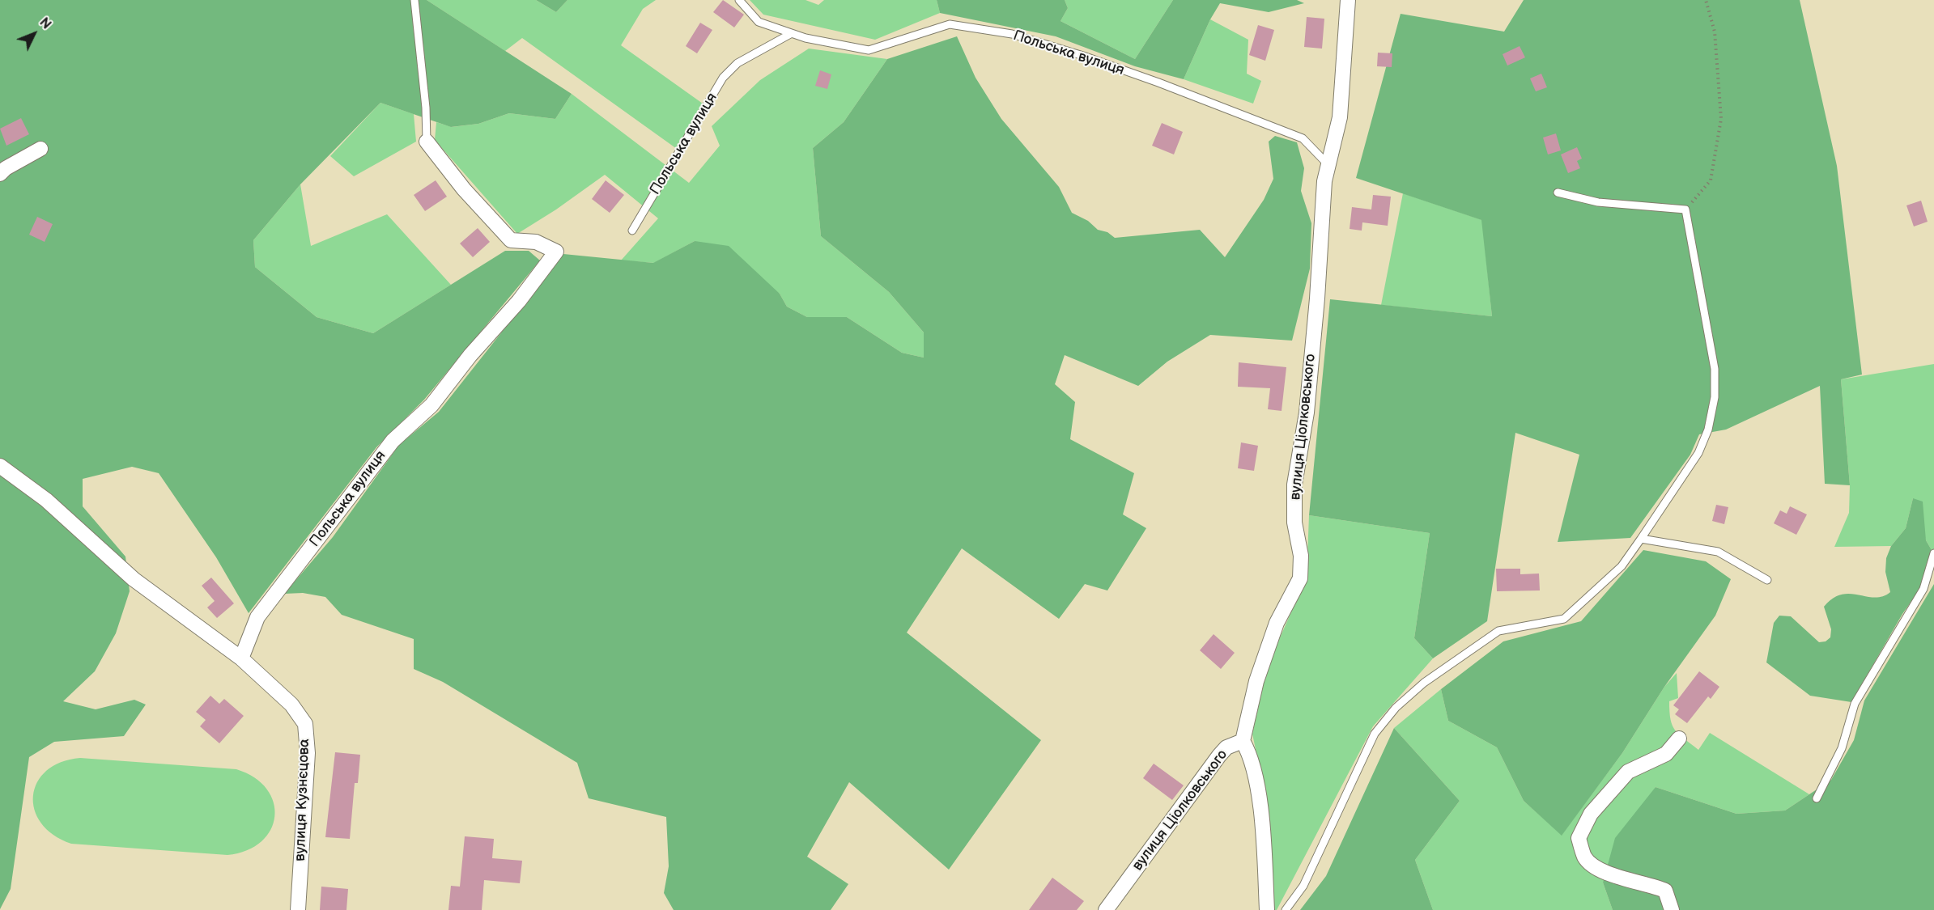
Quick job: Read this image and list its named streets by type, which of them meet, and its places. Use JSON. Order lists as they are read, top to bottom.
{
  "streets": {
    "street": ["Польська вулиця", "вулиця Ціолковського", "вулиця Кузнєцова"]
  },
  "crossings": [
    ["Польська вулиця", "вулиця Ціолковського"],
    ["Польська вулиця", "вулиця Кузнєцова"]
  ],
  "north": "top right"
}
